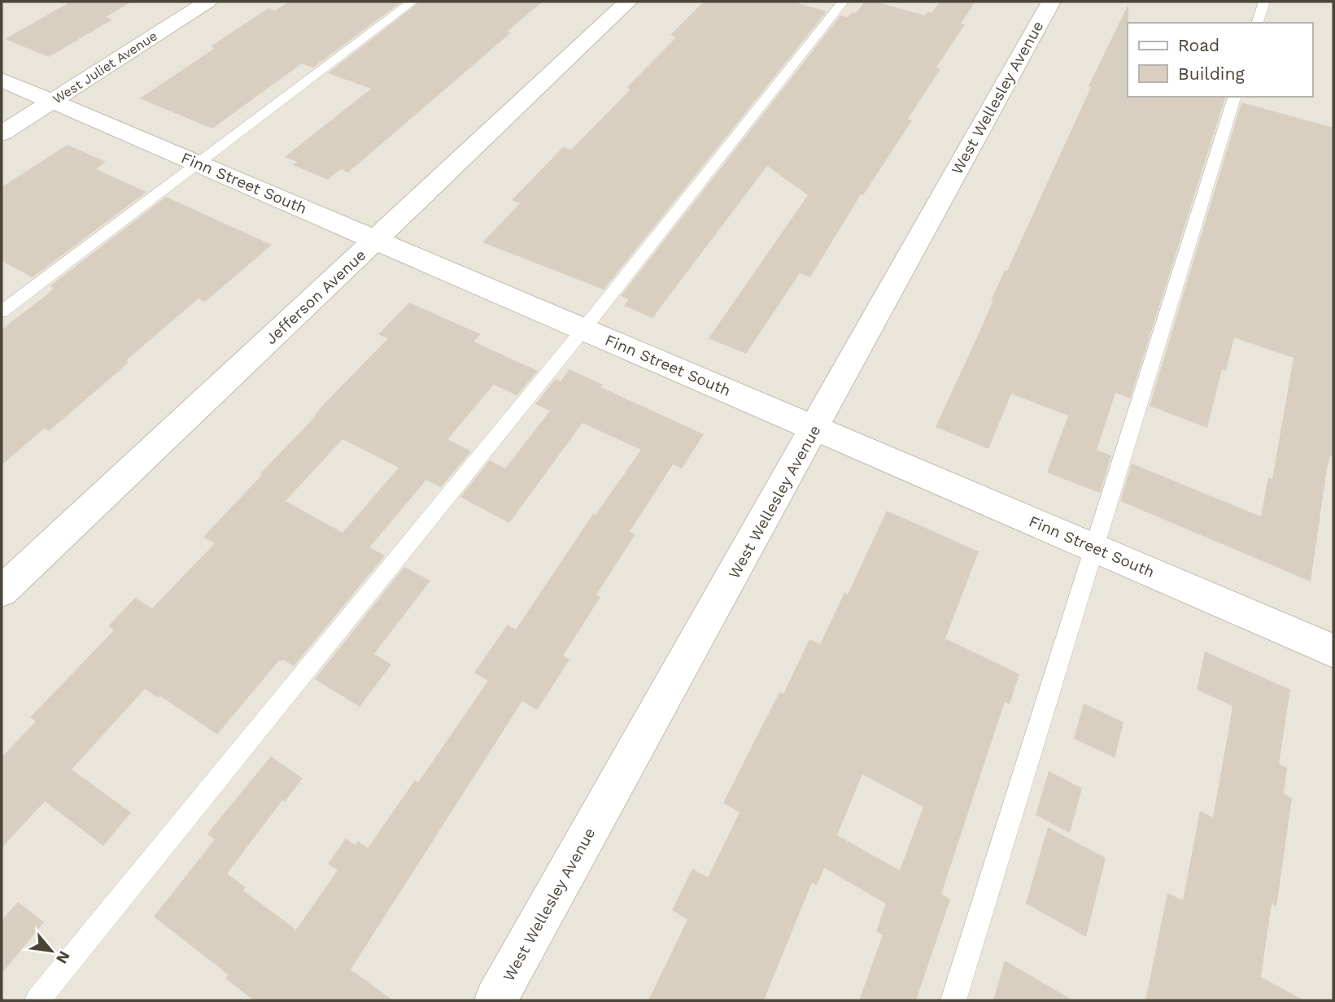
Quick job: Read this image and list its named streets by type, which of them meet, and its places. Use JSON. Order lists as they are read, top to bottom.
{
  "streets": {
    "street": [
      "West Juliet Avenue",
      "West Wellesley Avenue",
      "Finn Street South",
      "Jefferson Avenue"
    ]
  },
  "crossings": [
    ["West Juliet Avenue", "Finn Street South"],
    ["West Wellesley Avenue", "Finn Street South"],
    ["Finn Street South", "Jefferson Avenue"]
  ],
  "legend": ["Road", "Building"],
  "north": "bottom right"
}
